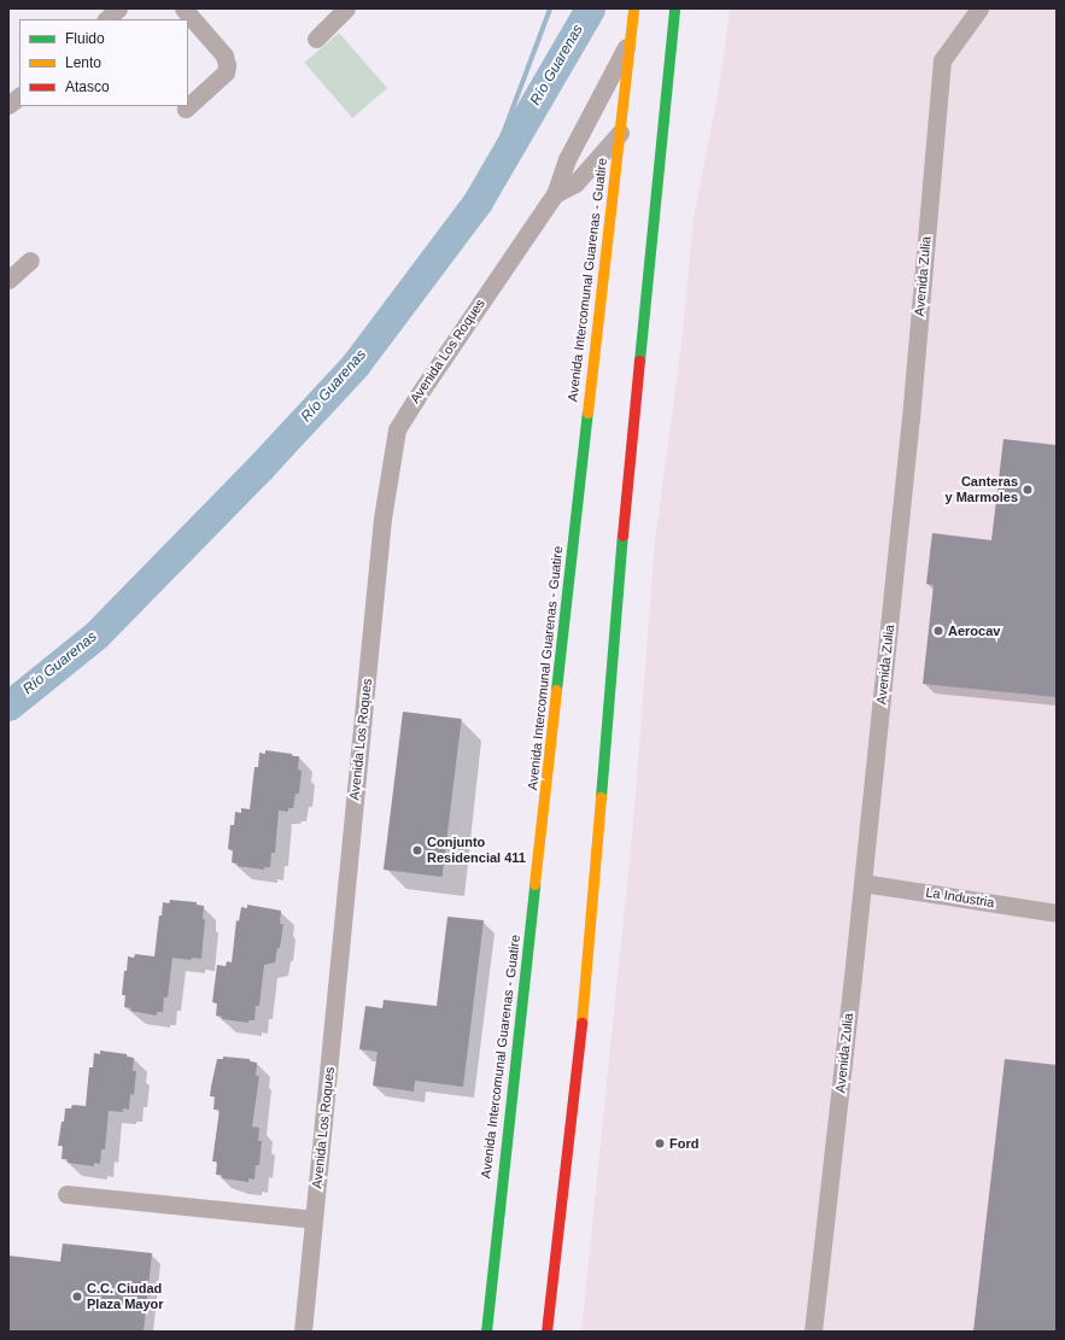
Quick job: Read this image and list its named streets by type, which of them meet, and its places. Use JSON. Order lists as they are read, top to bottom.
{
  "streets": {
    "main road": ["Avenida Intercomunal Guarenas - Guatire"],
    "street": ["Avenida Zulia", "Avenida Los Roques", "La Industria"]
  },
  "crossings": [
    ["Avenida Zulia", "La Industria"],
    ["Avenida Intercomunal Guarenas - Guatire", "Avenida Los Roques"]
  ],
  "water": ["Río Guarenas"],
  "places": [
    "Canteras y Marmoles",
    "Aerocav",
    "Conjunto Residencial 411",
    "Ford",
    "C.C. Ciudad Plaza Mayor"
  ],
  "legend": ["Fluido", "Lento", "Atasco"]
}
